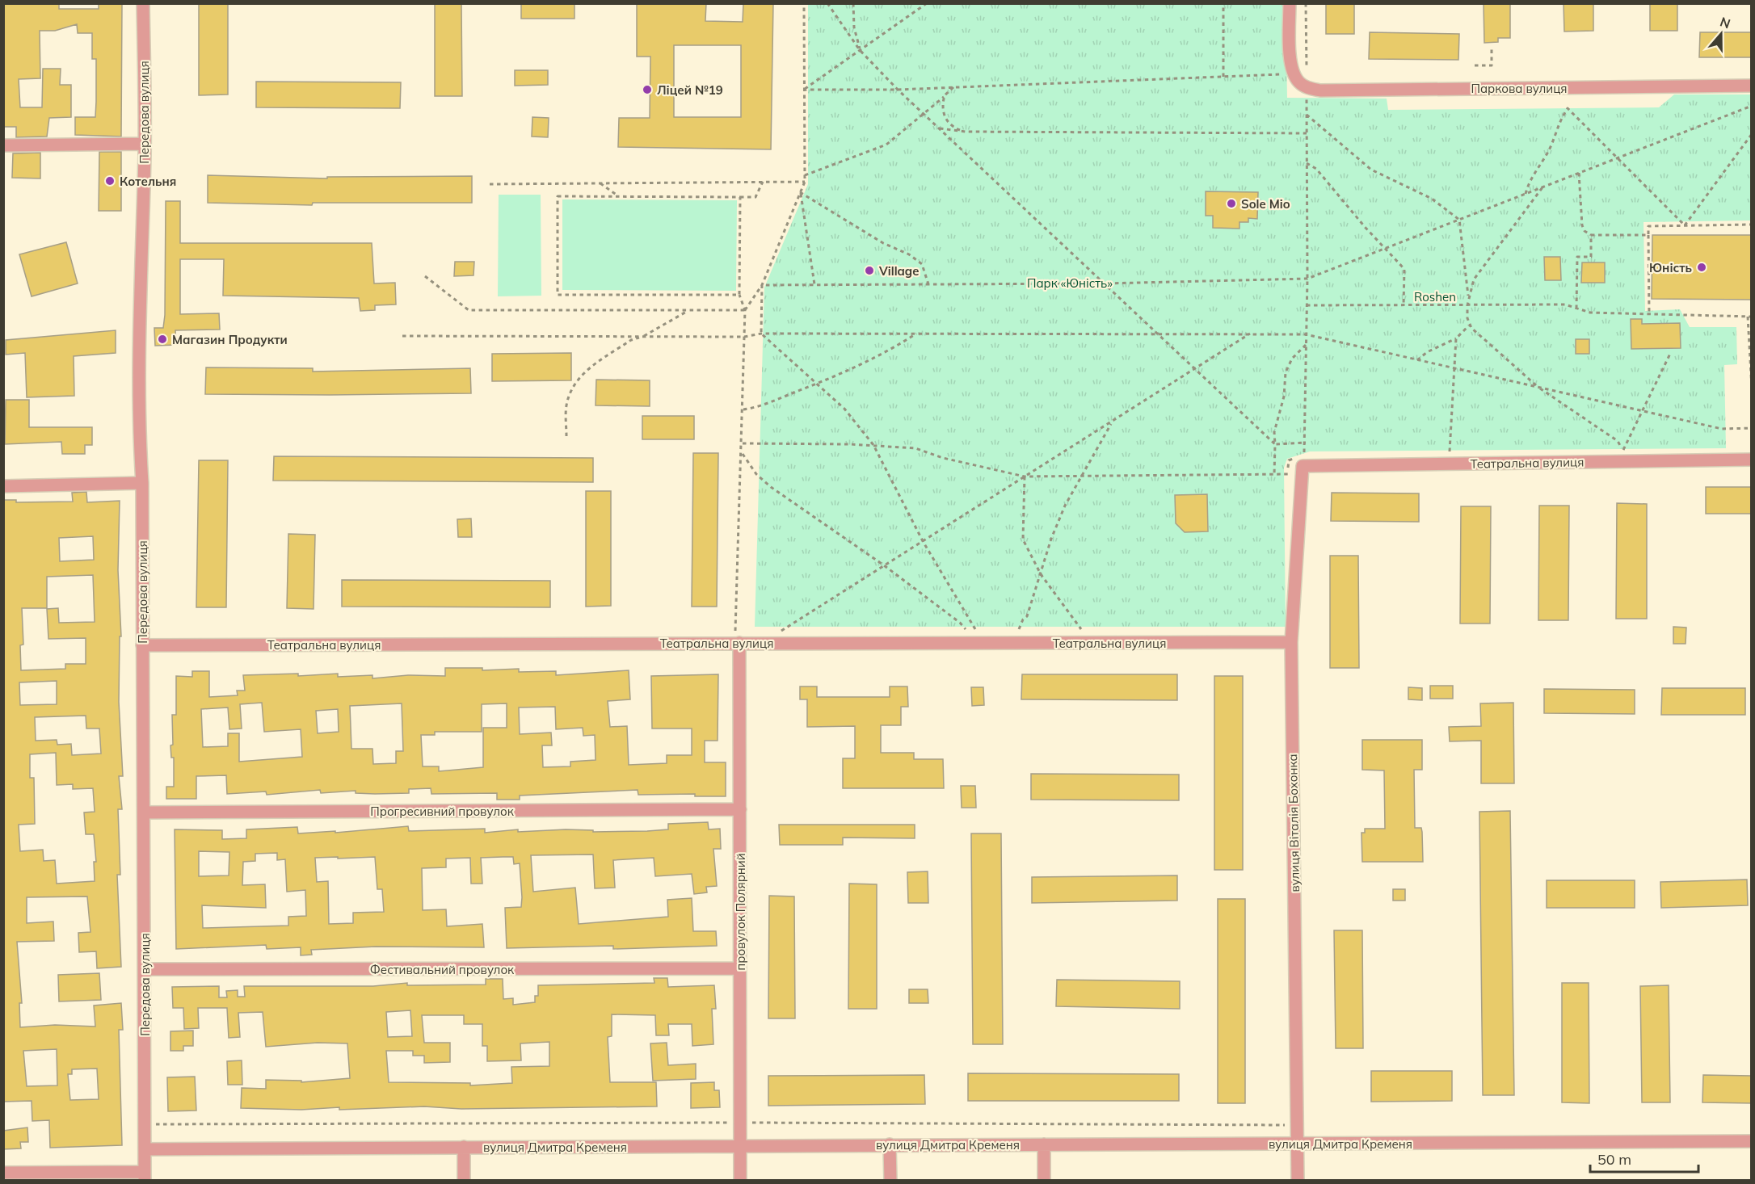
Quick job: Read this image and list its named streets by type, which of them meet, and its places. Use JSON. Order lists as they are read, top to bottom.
{
  "streets": {
    "street": [
      "Паркова вулиця",
      "Передова вулиця",
      "Театральна вулиця",
      "Прогресивний провулок",
      "вулиця Віталія Бохонка",
      "провулок Полярний",
      "Фестивальний провулок",
      "вулиця Дмитра Кременя"
    ]
  },
  "crossings": [
    ["Передова вулиця", "Театральна вулиця"],
    ["Передова вулиця", "Прогресивний провулок"],
    ["Передова вулиця", "Фестивальний провулок"],
    ["Передова вулиця", "вулиця Дмитра Кременя"],
    ["Театральна вулиця", "вулиця Віталія Бохонка"],
    ["Театральна вулиця", "провулок Полярний"],
    ["Прогресивний провулок", "провулок Полярний"],
    ["вулиця Віталія Бохонка", "вулиця Дмитра Кременя"],
    ["провулок Полярний", "Фестивальний провулок"],
    ["провулок Полярний", "вулиця Дмитра Кременя"]
  ],
  "parks": ["Парк «Юність»", "Roshen"],
  "places": [
    "Ліцей №19",
    "Котельня",
    "Sole Mio",
    "Юність",
    "Village",
    "Магазин Продукти"
  ],
  "scale_bar": "50 m",
  "north": "top"
}
